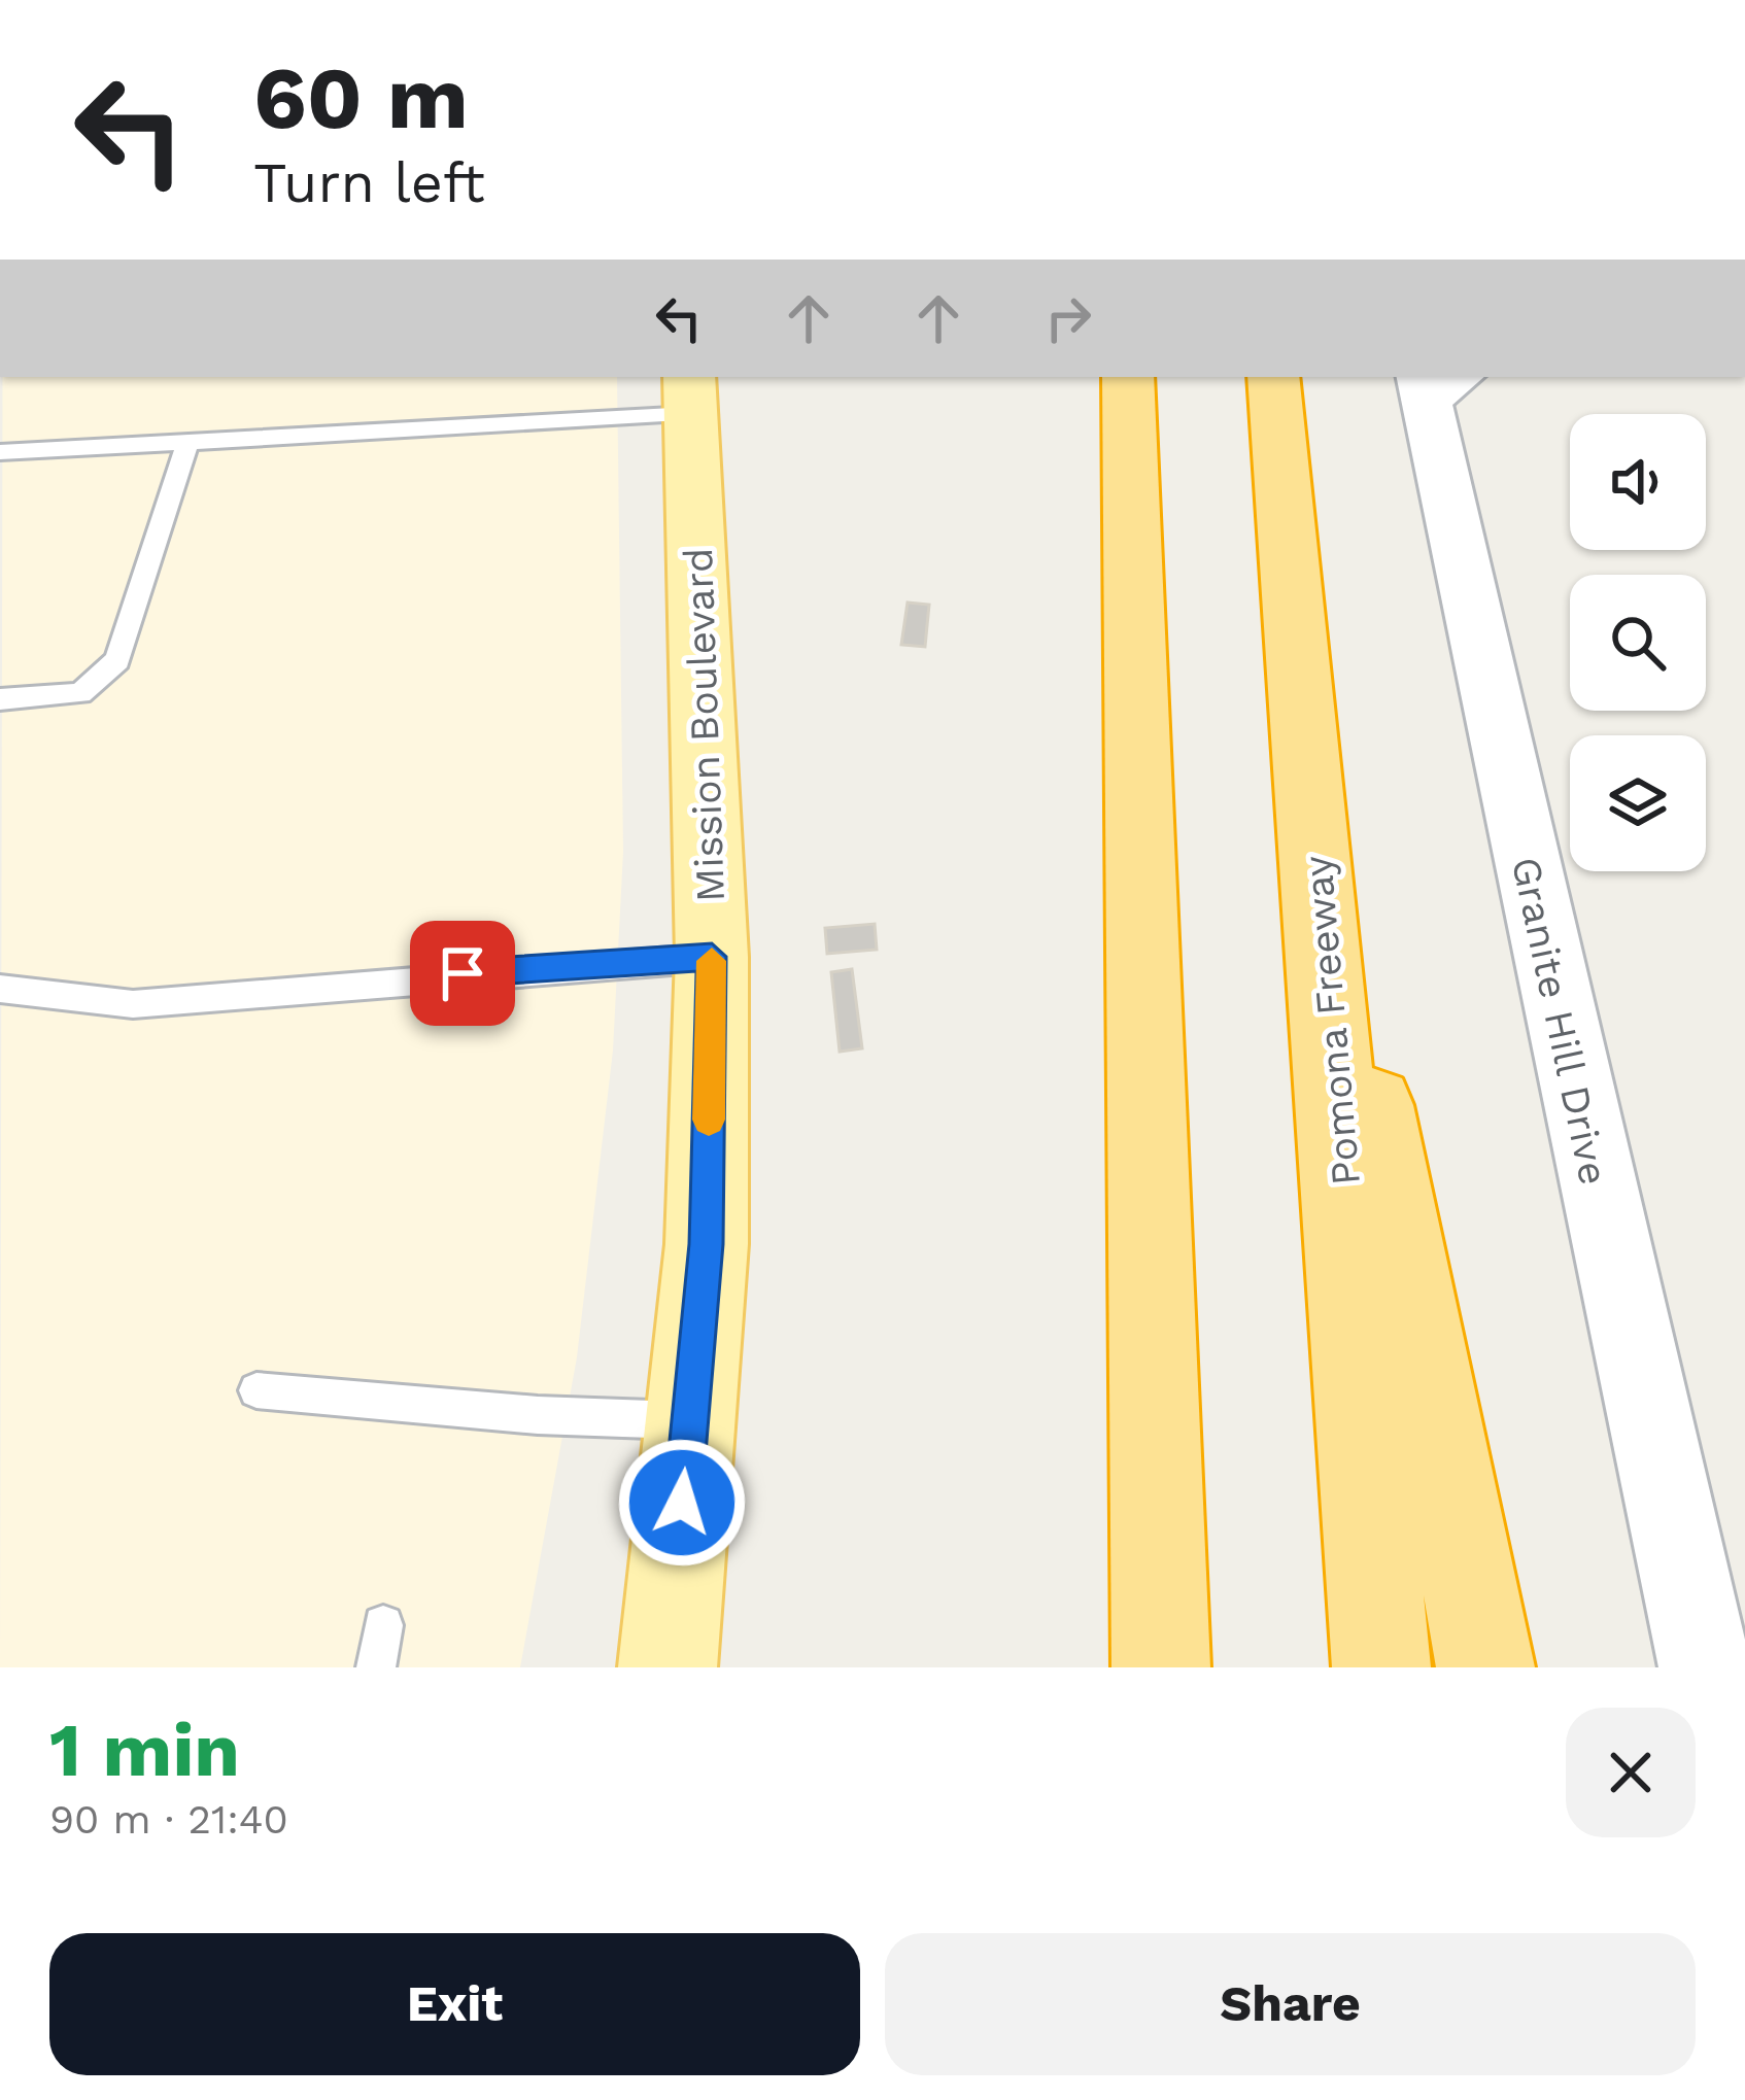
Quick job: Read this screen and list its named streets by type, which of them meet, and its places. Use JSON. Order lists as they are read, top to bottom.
{
  "streets": {
    "highway": ["Pomona Freeway"],
    "main road": ["Mission Boulevard"],
    "street": ["Granite Hill Drive"]
  },
  "page": {
    "turn": ["60 m", "Turn left"],
    "heading": ["1 min", "90 m · 21:40"],
    "buttons": ["Exit", "Share"]
  }
}
